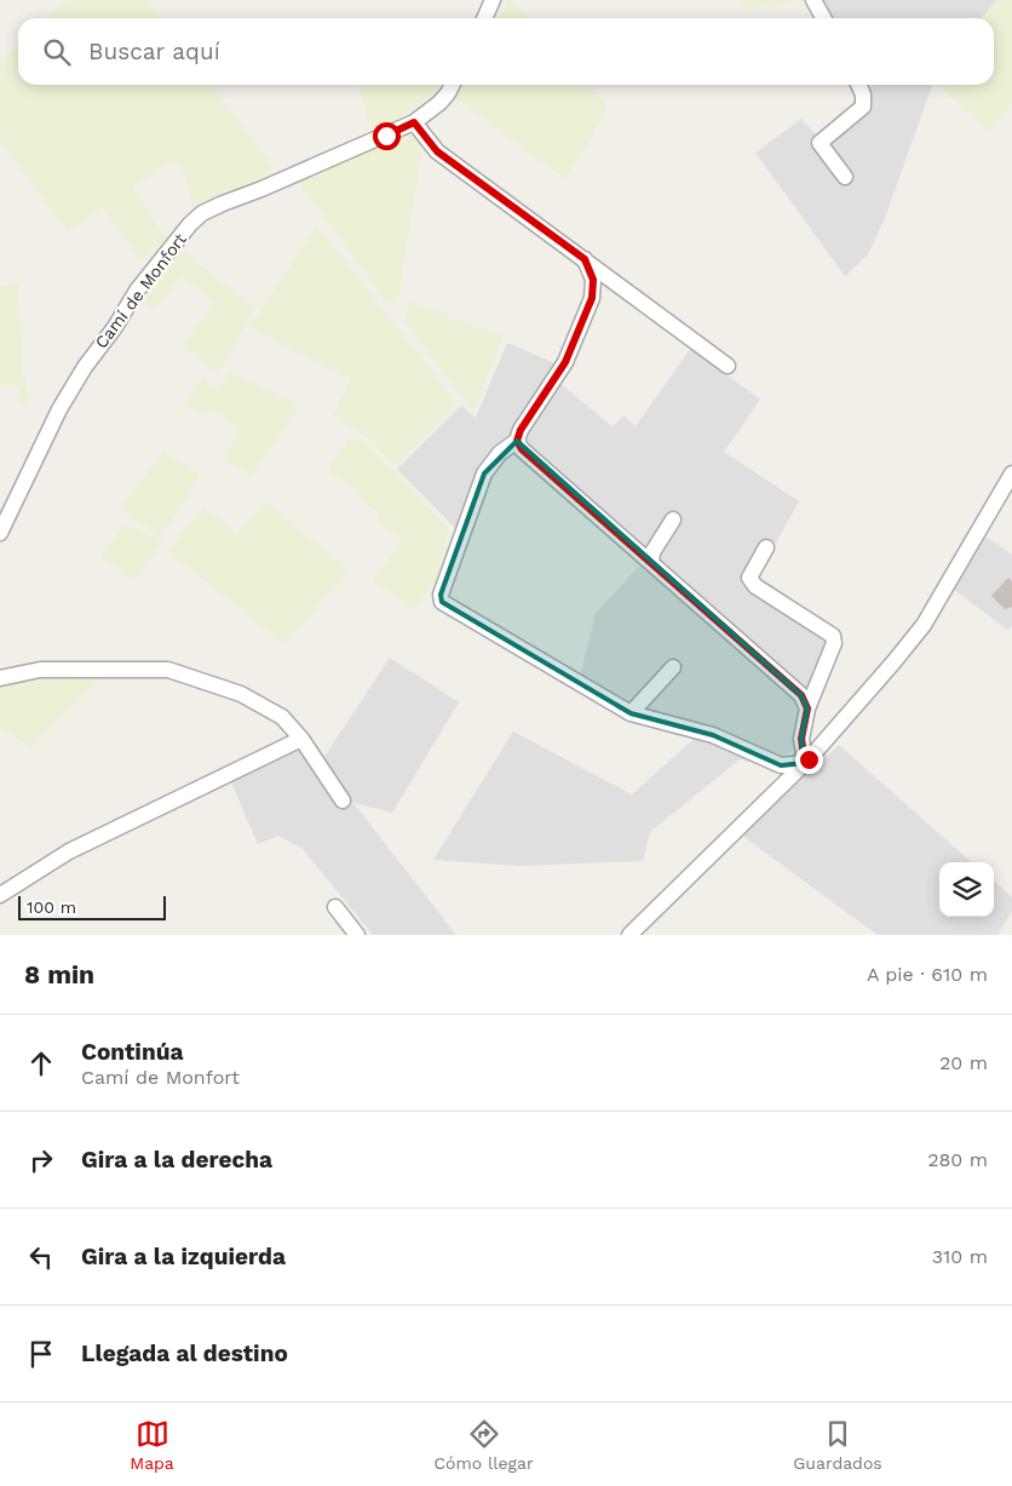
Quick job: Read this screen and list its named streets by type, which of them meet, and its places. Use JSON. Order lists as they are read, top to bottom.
{
  "streets": {
    "street": ["Camí de Monfort"]
  },
  "scale_bar": "100 m",
  "page": {
    "search": "Buscar aquí",
    "scale": "100 m",
    "heading": ["8 min", "A pie · 610 m"],
    "list": [
      ["Continúa", "Camí de Monfort", "20 m"],
      ["Gira a la derecha", "280 m"],
      ["Gira a la izquierda", "310 m"],
      "Llegada al destino"
    ],
    "nav": ["Mapa", "Cómo llegar", "Guardados"]
  }
}
